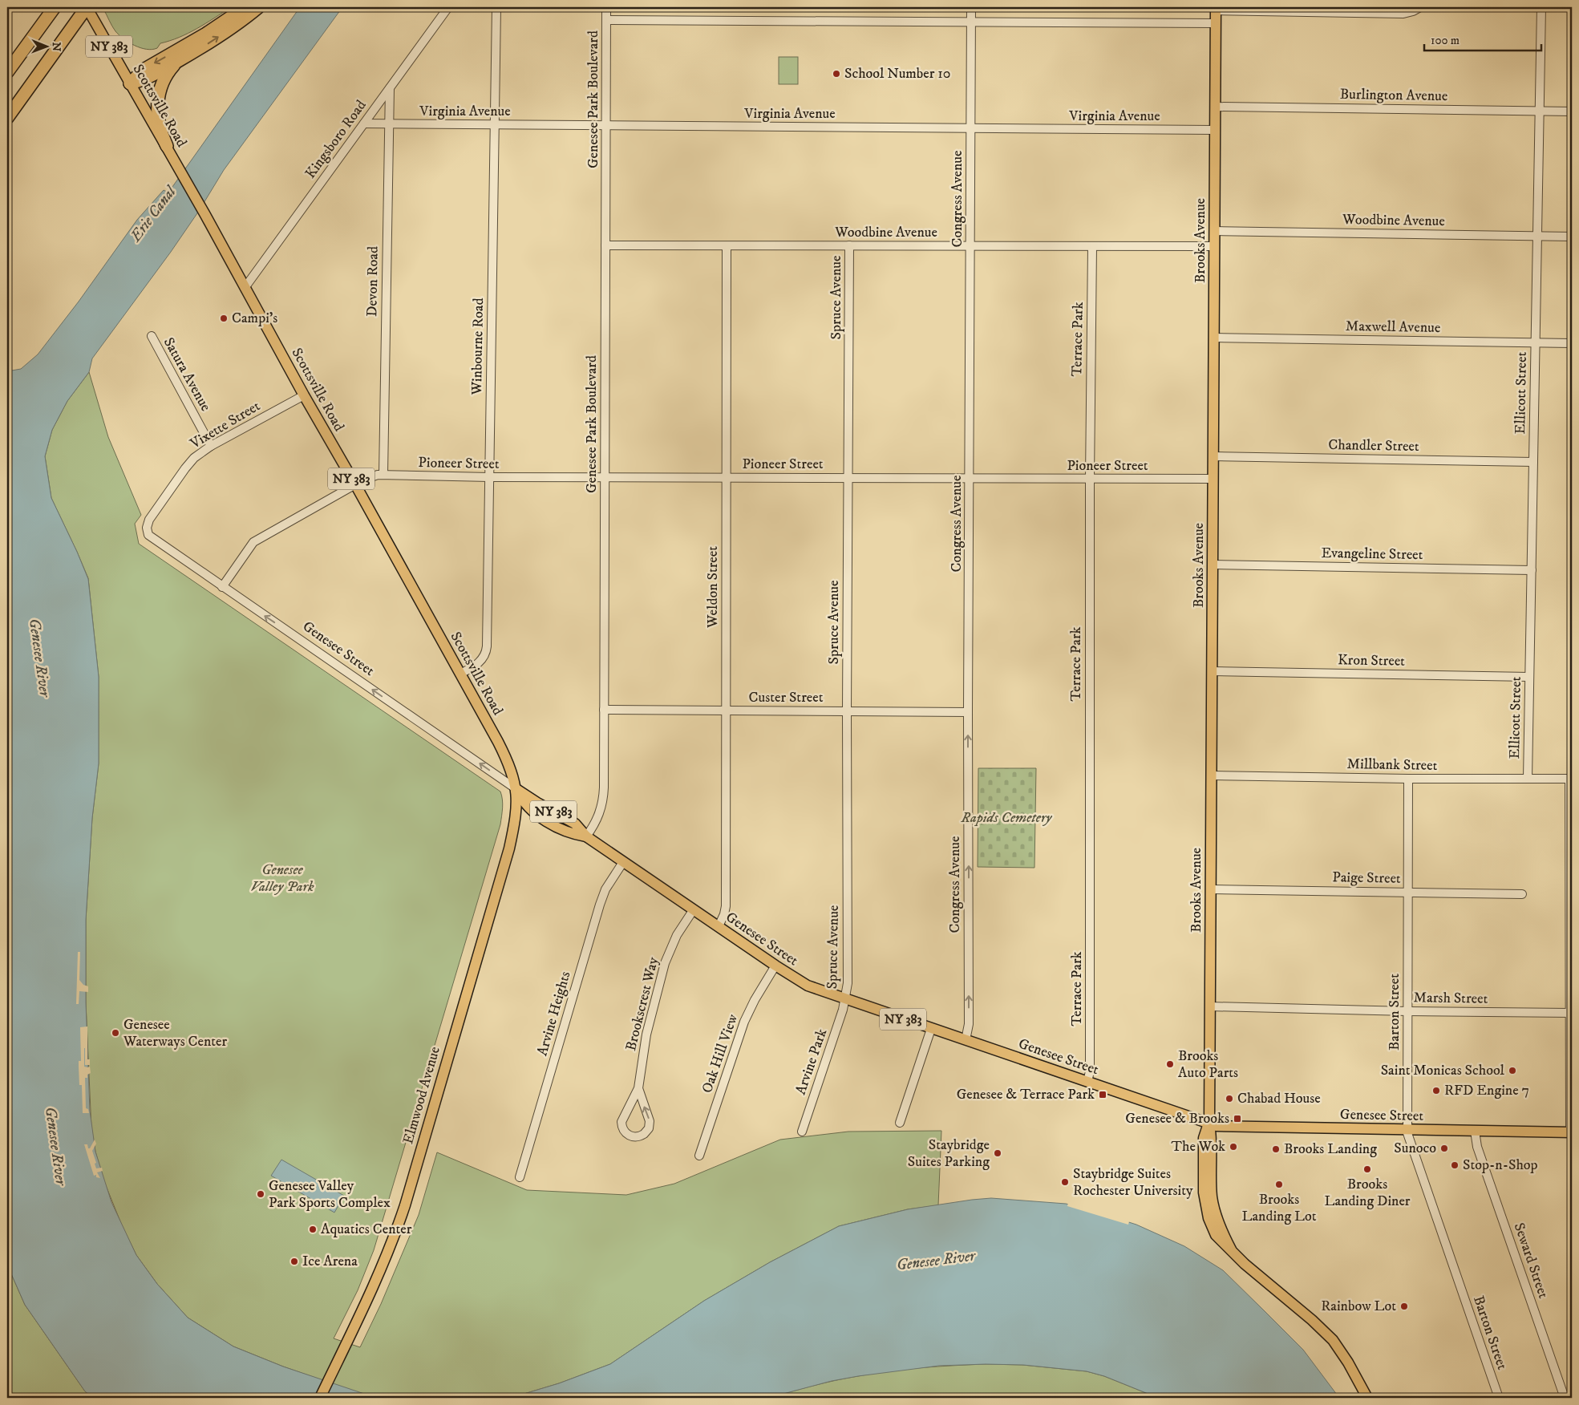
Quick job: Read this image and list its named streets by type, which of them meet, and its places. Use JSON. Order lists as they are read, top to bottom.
{
  "streets": {
    "main road": [
      "NY 383",
      "Scottsville Road",
      "Brooks Avenue",
      "Genesee Street",
      "Elmwood Avenue"
    ],
    "street": [
      "Burlington Avenue",
      "Genesee Park Boulevard",
      "Virginia Avenue",
      "Kingsboro Road",
      "Congress Avenue",
      "Woodbine Avenue",
      "Devon Road",
      "Spruce Avenue",
      "Maxwell Avenue",
      "Terrace Park",
      "Winbourne Road",
      "Satura Avenue",
      "Ellicott Street",
      "Vixette Street",
      "Chandler Street",
      "Pioneer Street",
      "Evangeline Street",
      "Weldon Street",
      "Kron Street",
      "Custer Street",
      "Millbank Street",
      "Paige Street",
      "Marsh Street",
      "Brookscrest Way",
      "Barton Street",
      "Arvine Heights",
      "Oak Hill View",
      "Arvine Park",
      "Seward Street"
    ]
  },
  "crossings": [
    ["Burlington Avenue", "Brooks Avenue"],
    ["Burlington Avenue", "Ellicott Street"],
    ["Genesee Park Boulevard", "Virginia Avenue"],
    ["Genesee Park Boulevard", "Woodbine Avenue"],
    ["Genesee Park Boulevard", "Pioneer Street"],
    ["Genesee Park Boulevard", "Genesee Street"],
    ["Genesee Park Boulevard", "Custer Street"],
    ["Scottsville Road", "Kingsboro Road"],
    ["Scottsville Road", "Winbourne Road"],
    ["Scottsville Road", "Vixette Street"],
    ["Scottsville Road", "Pioneer Street"],
    ["Scottsville Road", "Genesee Street"],
    ["Scottsville Road", "Elmwood Avenue"],
    ["Virginia Avenue", "Kingsboro Road"],
    ["Virginia Avenue", "Congress Avenue"],
    ["Virginia Avenue", "Brooks Avenue"],
    ["Virginia Avenue", "Devon Road"],
    ["Virginia Avenue", "Winbourne Road"],
    ["Kingsboro Road", "Devon Road"],
    ["Congress Avenue", "Woodbine Avenue"],
    ["Congress Avenue", "Pioneer Street"],
    ["Congress Avenue", "Genesee Street"],
    ["Congress Avenue", "Custer Street"],
    ["Woodbine Avenue", "Brooks Avenue"],
    ["Woodbine Avenue", "Spruce Avenue"],
    ["Woodbine Avenue", "Terrace Park"],
    ["Woodbine Avenue", "Ellicott Street"],
    ["Woodbine Avenue", "Weldon Street"],
    ["Brooks Avenue", "Maxwell Avenue"],
    ["Brooks Avenue", "Chandler Street"],
    ["Brooks Avenue", "Pioneer Street"],
    ["Brooks Avenue", "Evangeline Street"],
    ["Brooks Avenue", "Genesee Street"],
    ["Brooks Avenue", "Kron Street"],
    ["Brooks Avenue", "Millbank Street"],
    ["Brooks Avenue", "Paige Street"],
    ["Brooks Avenue", "Marsh Street"],
    ["Devon Road", "Pioneer Street"],
    ["Spruce Avenue", "Pioneer Street"],
    ["Spruce Avenue", "Genesee Street"],
    ["Spruce Avenue", "Custer Street"],
    ["Spruce Avenue", "Arvine Park"],
    ["Maxwell Avenue", "Ellicott Street"],
    ["Terrace Park", "Pioneer Street"],
    ["Terrace Park", "Genesee Street"],
    ["Winbourne Road", "Pioneer Street"],
    ["Satura Avenue", "Vixette Street"],
    ["Ellicott Street", "Chandler Street"],
    ["Ellicott Street", "Evangeline Street"],
    ["Ellicott Street", "Kron Street"],
    ["Ellicott Street", "Millbank Street"],
    ["Vixette Street", "Genesee Street"],
    ["Pioneer Street", "Weldon Street"],
    ["Pioneer Street", "Genesee Street"],
    ["Weldon Street", "Genesee Street"],
    ["Weldon Street", "Custer Street"],
    ["Genesee Street", "Brookscrest Way"],
    ["Genesee Street", "Barton Street"],
    ["Genesee Street", "Arvine Heights"],
    ["Genesee Street", "Oak Hill View"],
    ["Genesee Street", "Arvine Park"],
    ["Genesee Street", "Elmwood Avenue"],
    ["Genesee Street", "Seward Street"],
    ["Millbank Street", "Barton Street"],
    ["Paige Street", "Barton Street"],
    ["Marsh Street", "Barton Street"]
  ],
  "water": ["Erie Canal", "Genesee River"],
  "parks": ["Rapids Cemetery", "Genesee Valley Park"],
  "places": {
    "other": [
      "School Number 10",
      "Campi's",
      "Genesee Waterways Center",
      "Brooks Auto Parts",
      "Saint Monicas School",
      "RFD Engine 7",
      "Chabad House",
      "The Wok",
      "Sunoco",
      "Brooks Landing",
      "Staybridge Suites Parking",
      "Stop-n-Shop",
      "Brooks Landing Diner",
      "Staybridge Suites Rochester University",
      "Brooks Landing Lot",
      "Genesee Valley Park Sports Complex",
      "Aquatics Center",
      "Ice Arena",
      "Rainbow Lot"
    ],
    "transit": ["Genesee & Terrace Park", "Genesee & Brooks"]
  },
  "scale_bar": "100 m",
  "north": "right"
}
